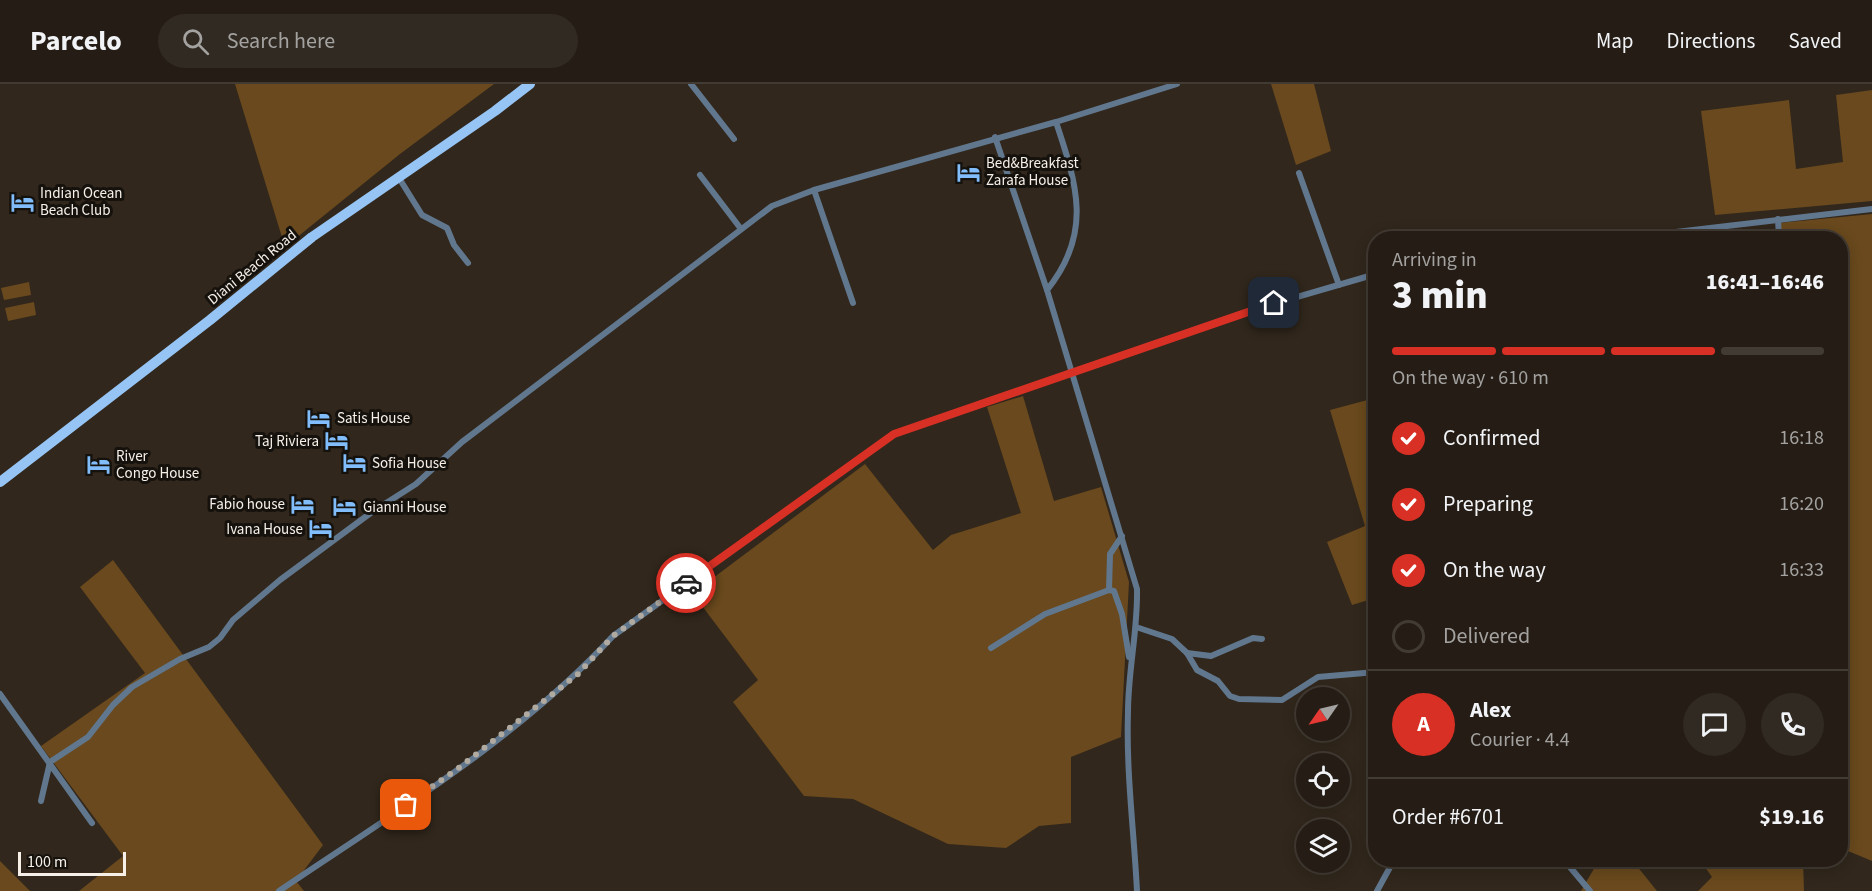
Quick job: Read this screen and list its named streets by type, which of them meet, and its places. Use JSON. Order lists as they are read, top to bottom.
{
  "streets": {
    "main road": ["Diani Beach Road"]
  },
  "places": {
    "hotel": [
      "Bed&Breakfast Zarafa House",
      "Indian Ocean Beach Club",
      "Satis House",
      "Taj Riviera",
      "Sofia House",
      "River Congo House",
      "Fabio house",
      "Gianni House",
      "Ivana House"
    ]
  },
  "scale_bar": "100 m",
  "north": "bottom left",
  "page": {
    "header": "Parcelo",
    "search": "Search here",
    "nav": ["Map", "Directions", "Saved"],
    "heading": ["3 min", "Arriving in", "16:41–16:46"],
    "panel": [
      "Alex",
      "Courier · 4.4",
      "Order #6701",
      "$19.16"
    ],
    "bar": "On the way · 610 m",
    "list": [
      ["Confirmed", "16:18"],
      ["Preparing", "16:20"],
      ["On the way", "16:33"],
      "Delivered"
    ],
    "round": "A",
    "scale": "100 m"
  }
}
